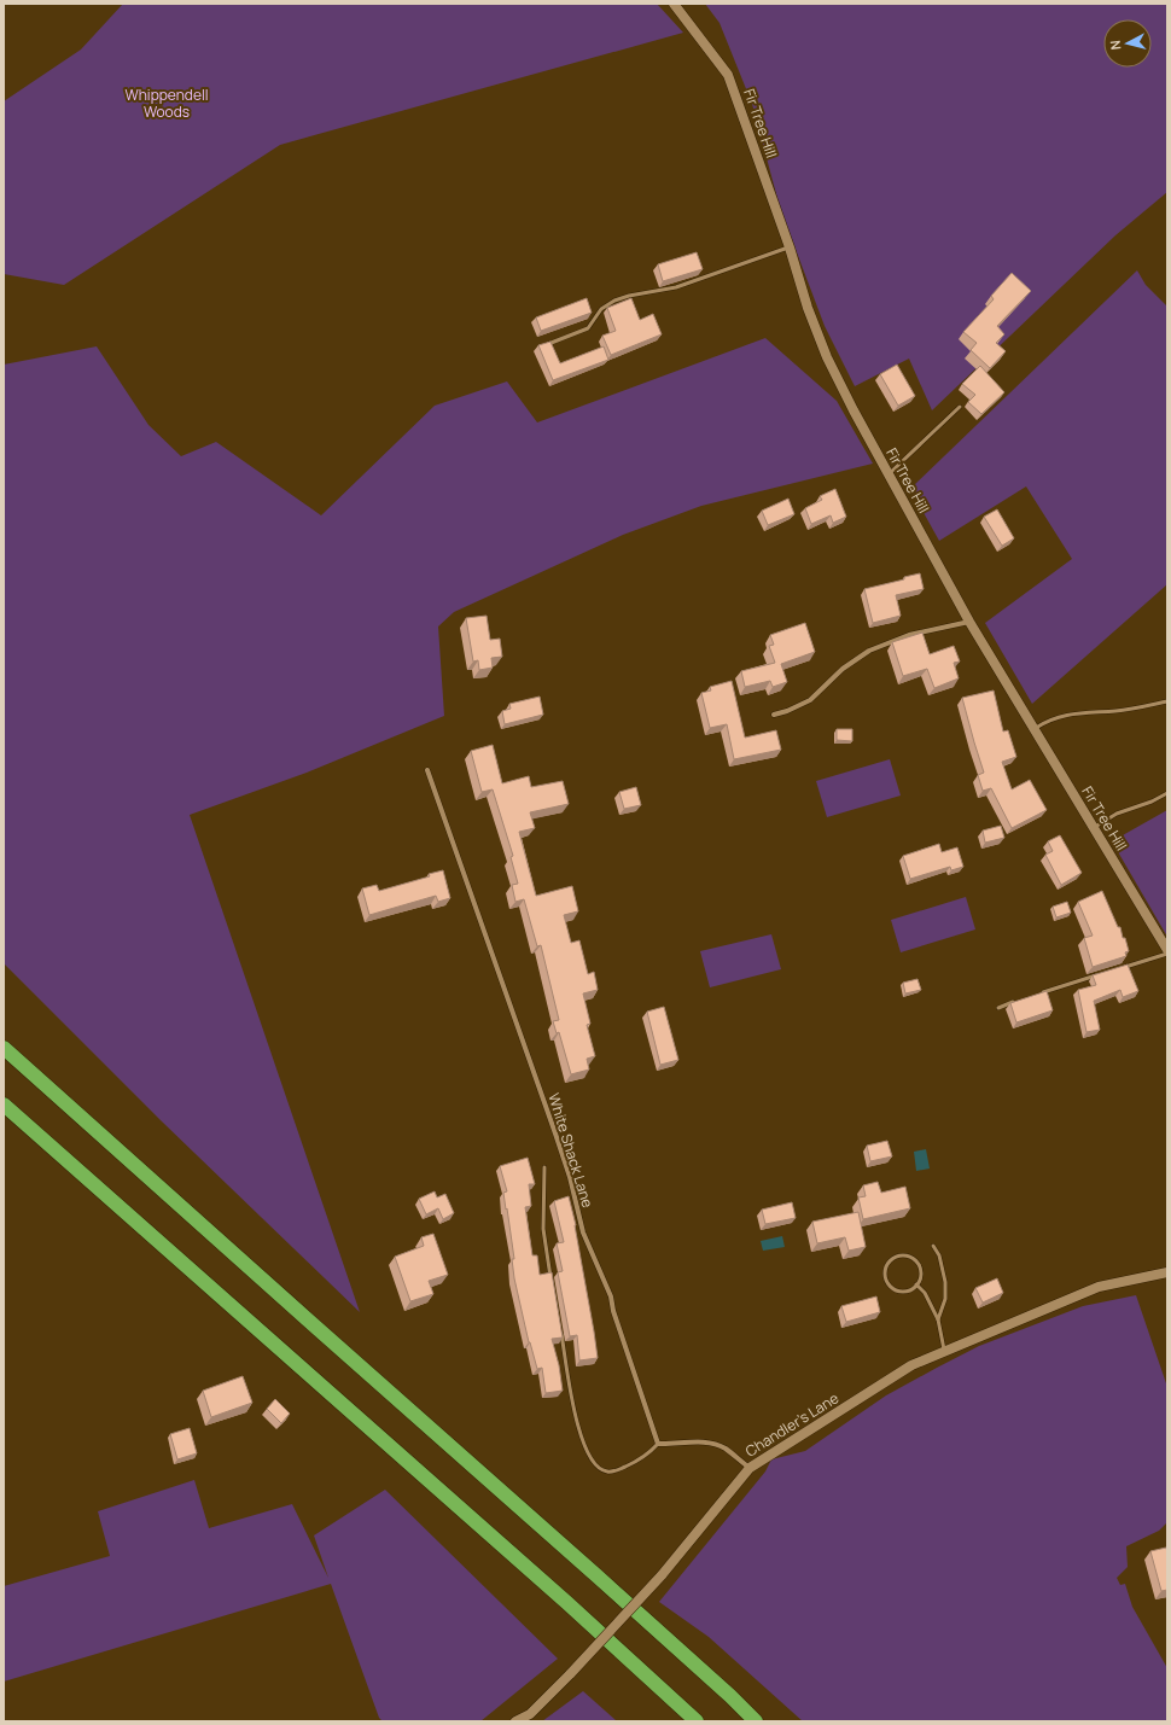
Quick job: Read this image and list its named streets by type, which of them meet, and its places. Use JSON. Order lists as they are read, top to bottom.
{
  "streets": {
    "street": ["Fir Tree Hill", "White Shack Lane", "Chandler's Lane"]
  },
  "parks": ["Whippendell Woods"],
  "north": "left"
}
